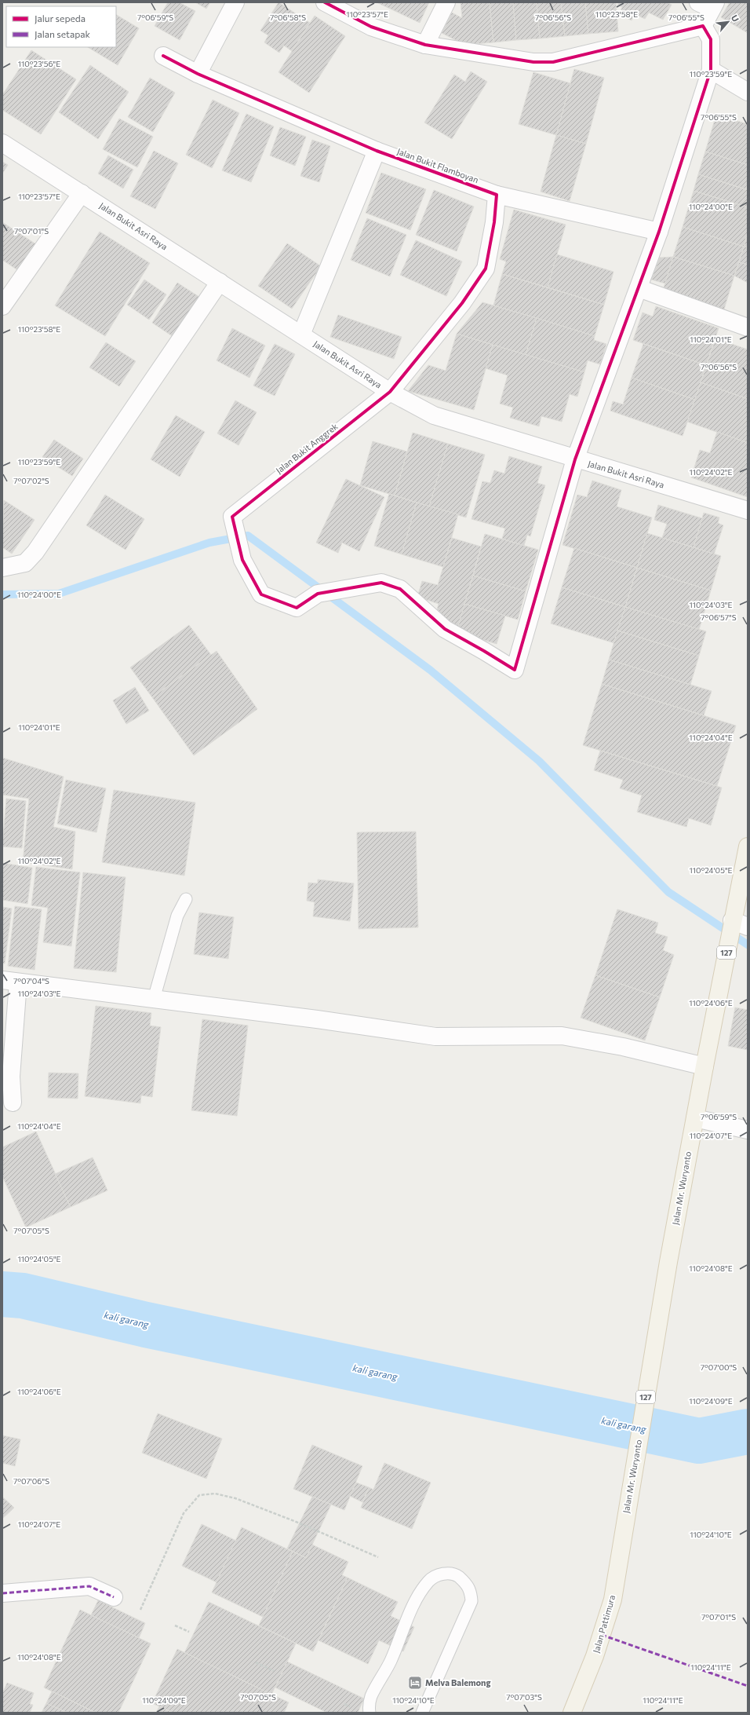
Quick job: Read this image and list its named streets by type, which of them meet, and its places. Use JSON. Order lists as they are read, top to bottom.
{
  "streets": {
    "main road": ["127", "Jalan Mr. Wuryanto", "Jalan Pattimura"],
    "street": ["Jalan Bukit Flamboyan", "Jalan Bukit Asri Raya", "Jalan Bukit Anggrek"]
  },
  "crossings": [
    ["Jalan Bukit Asri Raya", "Jalan Bukit Anggrek"],
    ["Jalan Mr. Wuryanto", "Jalan Pattimura"]
  ],
  "water": ["kali garang"],
  "places": {
    "hotel": ["Melva Balemong"]
  },
  "legend": ["Jalur sepeda", "Jalan setapak"],
  "north": "top right",
  "coordinates": [
    "110°23'58\"E",
    "110°23'57\"E",
    "7°06'59\"S",
    "7°06'58\"S",
    "7°06'56\"S",
    "7°06'55\"S",
    "110°23'56\"E",
    "110°23'59\"E",
    "110°24'00\"E",
    "7°07'01\"S",
    "110°24'01\"E",
    "110°24'02\"E",
    "7°07'02\"S",
    "110°24'03\"E",
    "7°06'57\"S",
    "110°24'04\"E",
    "110°24'05\"E",
    "7°07'04\"S",
    "110°24'06\"E",
    "110°24'07\"E",
    "7°07'05\"S",
    "110°24'08\"E",
    "7°07'00\"S",
    "110°24'09\"E",
    "7°07'06\"S",
    "110°24'10\"E",
    "110°24'11\"E",
    "7°07'03\"S"
  ]
}
